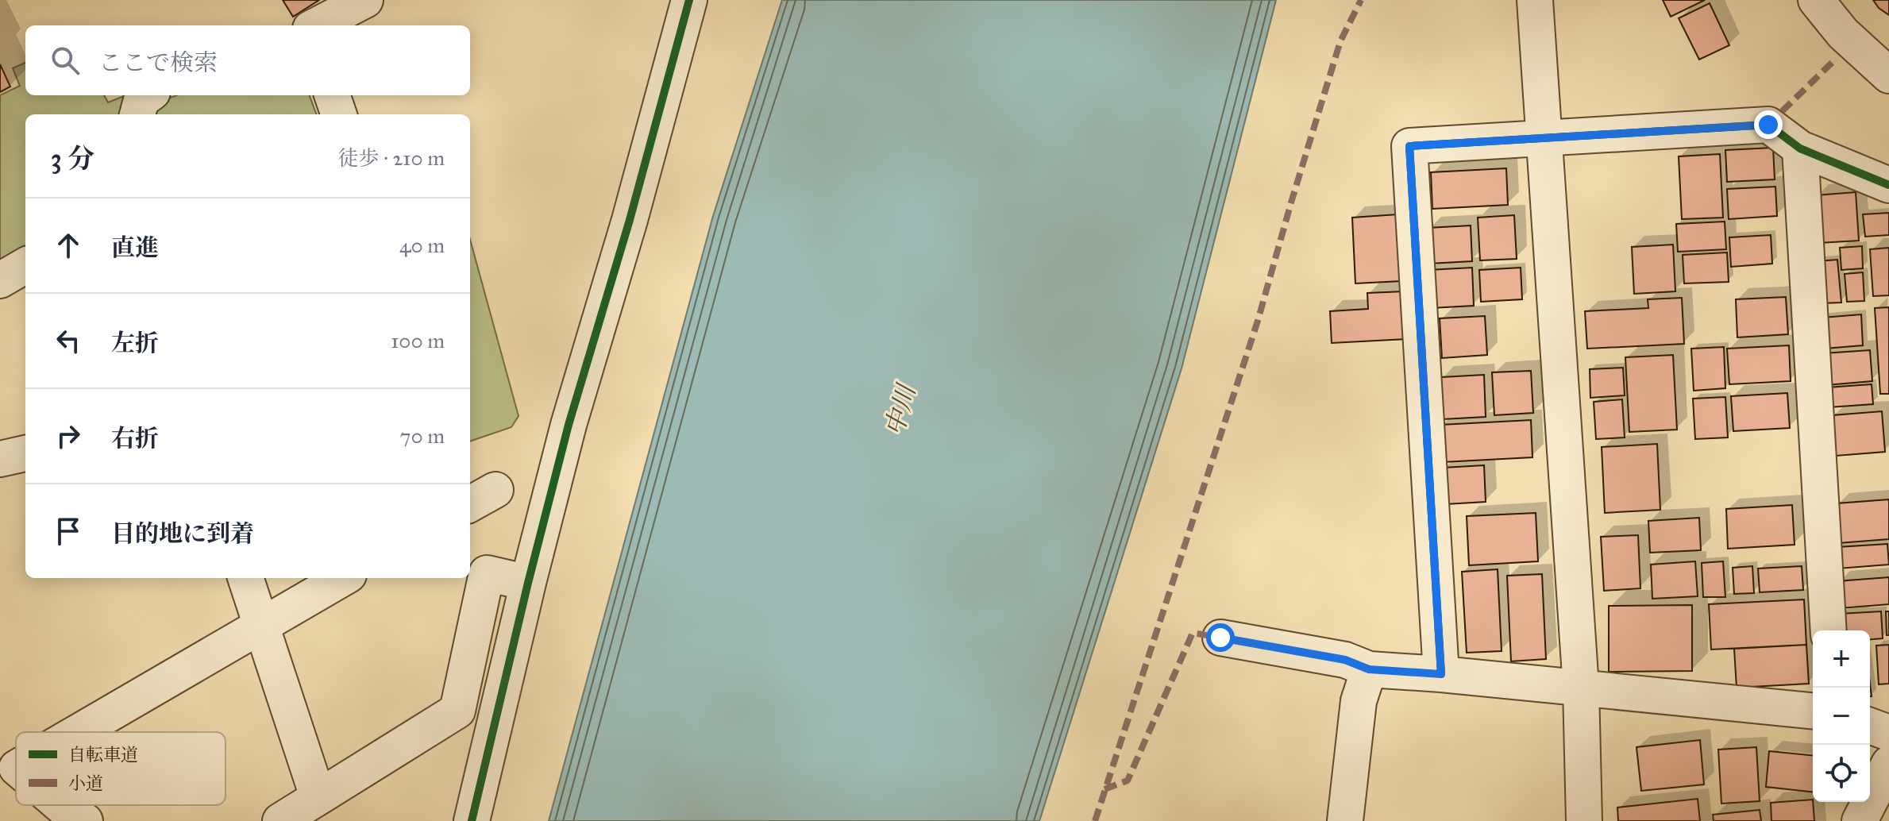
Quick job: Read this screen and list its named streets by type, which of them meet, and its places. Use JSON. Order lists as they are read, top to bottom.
{
  "water": ["中川"],
  "legend": ["自転車道", "小道"],
  "page": {
    "search": "ここで検索",
    "heading": ["3 分", "徒歩 · 210 m"],
    "list": [
      ["直進", "40 m"],
      ["左折", "100 m"],
      ["右折", "70 m"],
      "目的地に到着"
    ],
    "map_buttons": ["+", "−"]
  }
}
